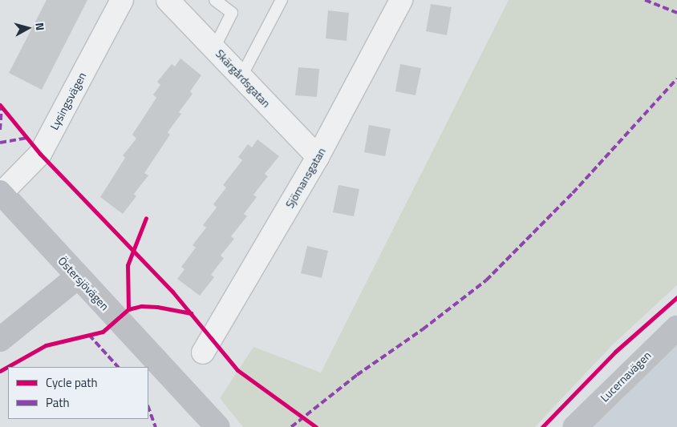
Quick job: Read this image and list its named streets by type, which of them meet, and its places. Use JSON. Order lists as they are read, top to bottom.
{
  "streets": {
    "main road": ["Östersjövägen", "Lucernavägen"],
    "street": ["Skärgårdsgatan", "Lysingsvägen", "Sjömansgatan"]
  },
  "crossings": [
    ["Skärgårdsgatan", "Sjömansgatan"],
    ["Lysingsvägen", "Östersjövägen"]
  ],
  "legend": ["Cycle path", "Path"],
  "north": "right"
}
